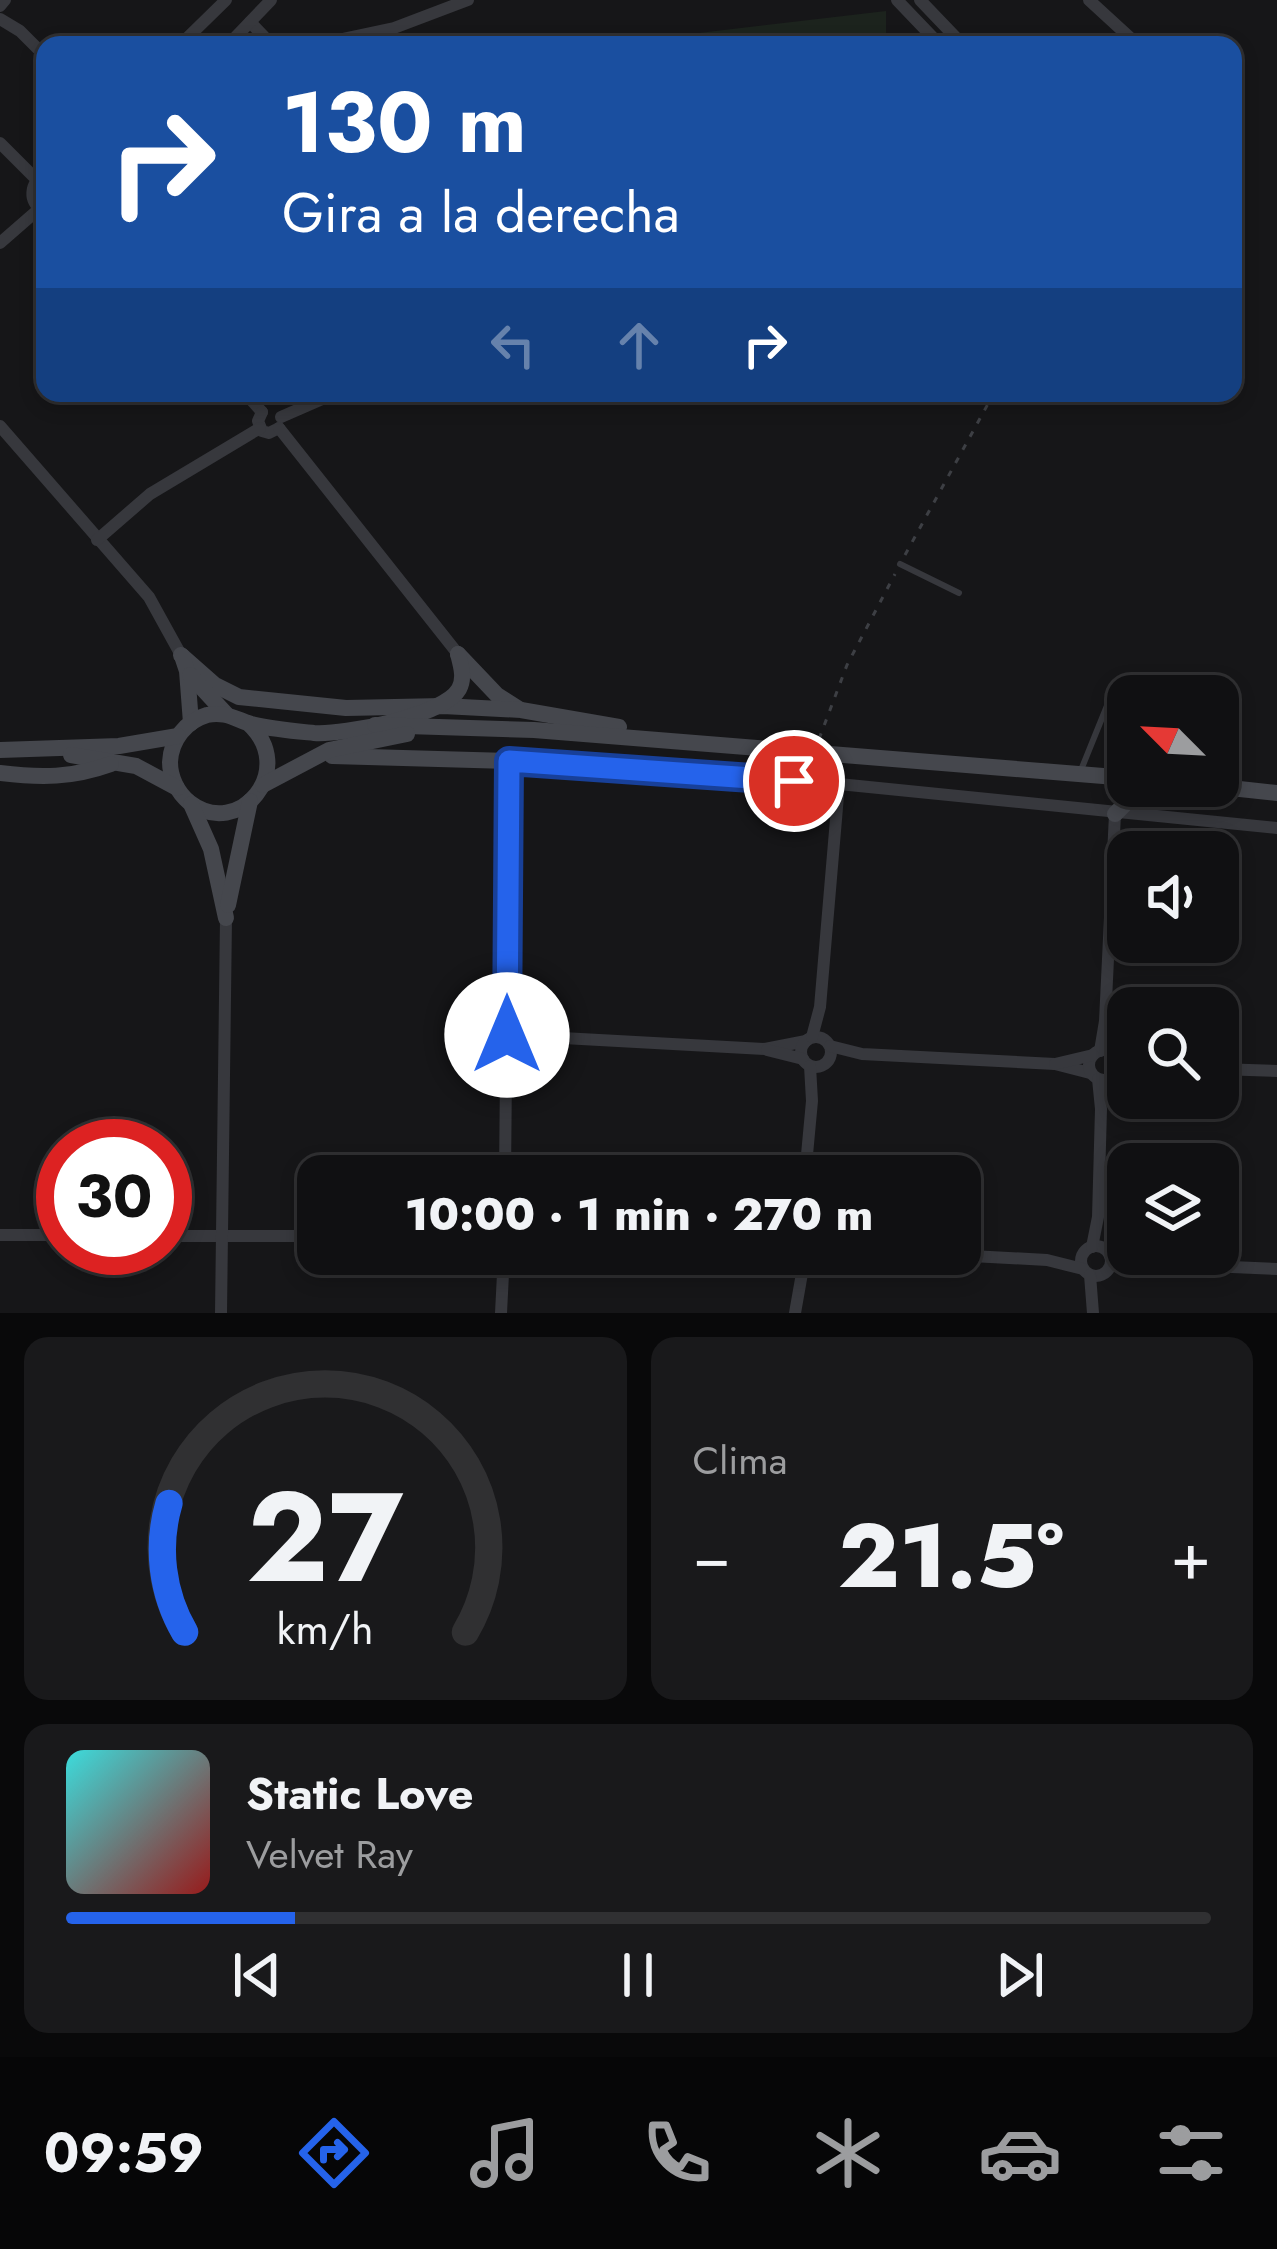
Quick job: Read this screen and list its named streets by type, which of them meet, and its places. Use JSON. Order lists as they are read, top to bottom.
{
  "north": "top left",
  "page": {
    "turn": ["130 m", "Gira a la derecha"],
    "limit": "30",
    "trip": "10:00 · 1 min · 270 m",
    "tile": "Clima",
    "heat": ["−", "21.5°", "+"],
    "song": ["Static Love", "Velvet Ray"],
    "tabs": "09:59",
    "gauge": ["27", "km/h"]
  }
}
